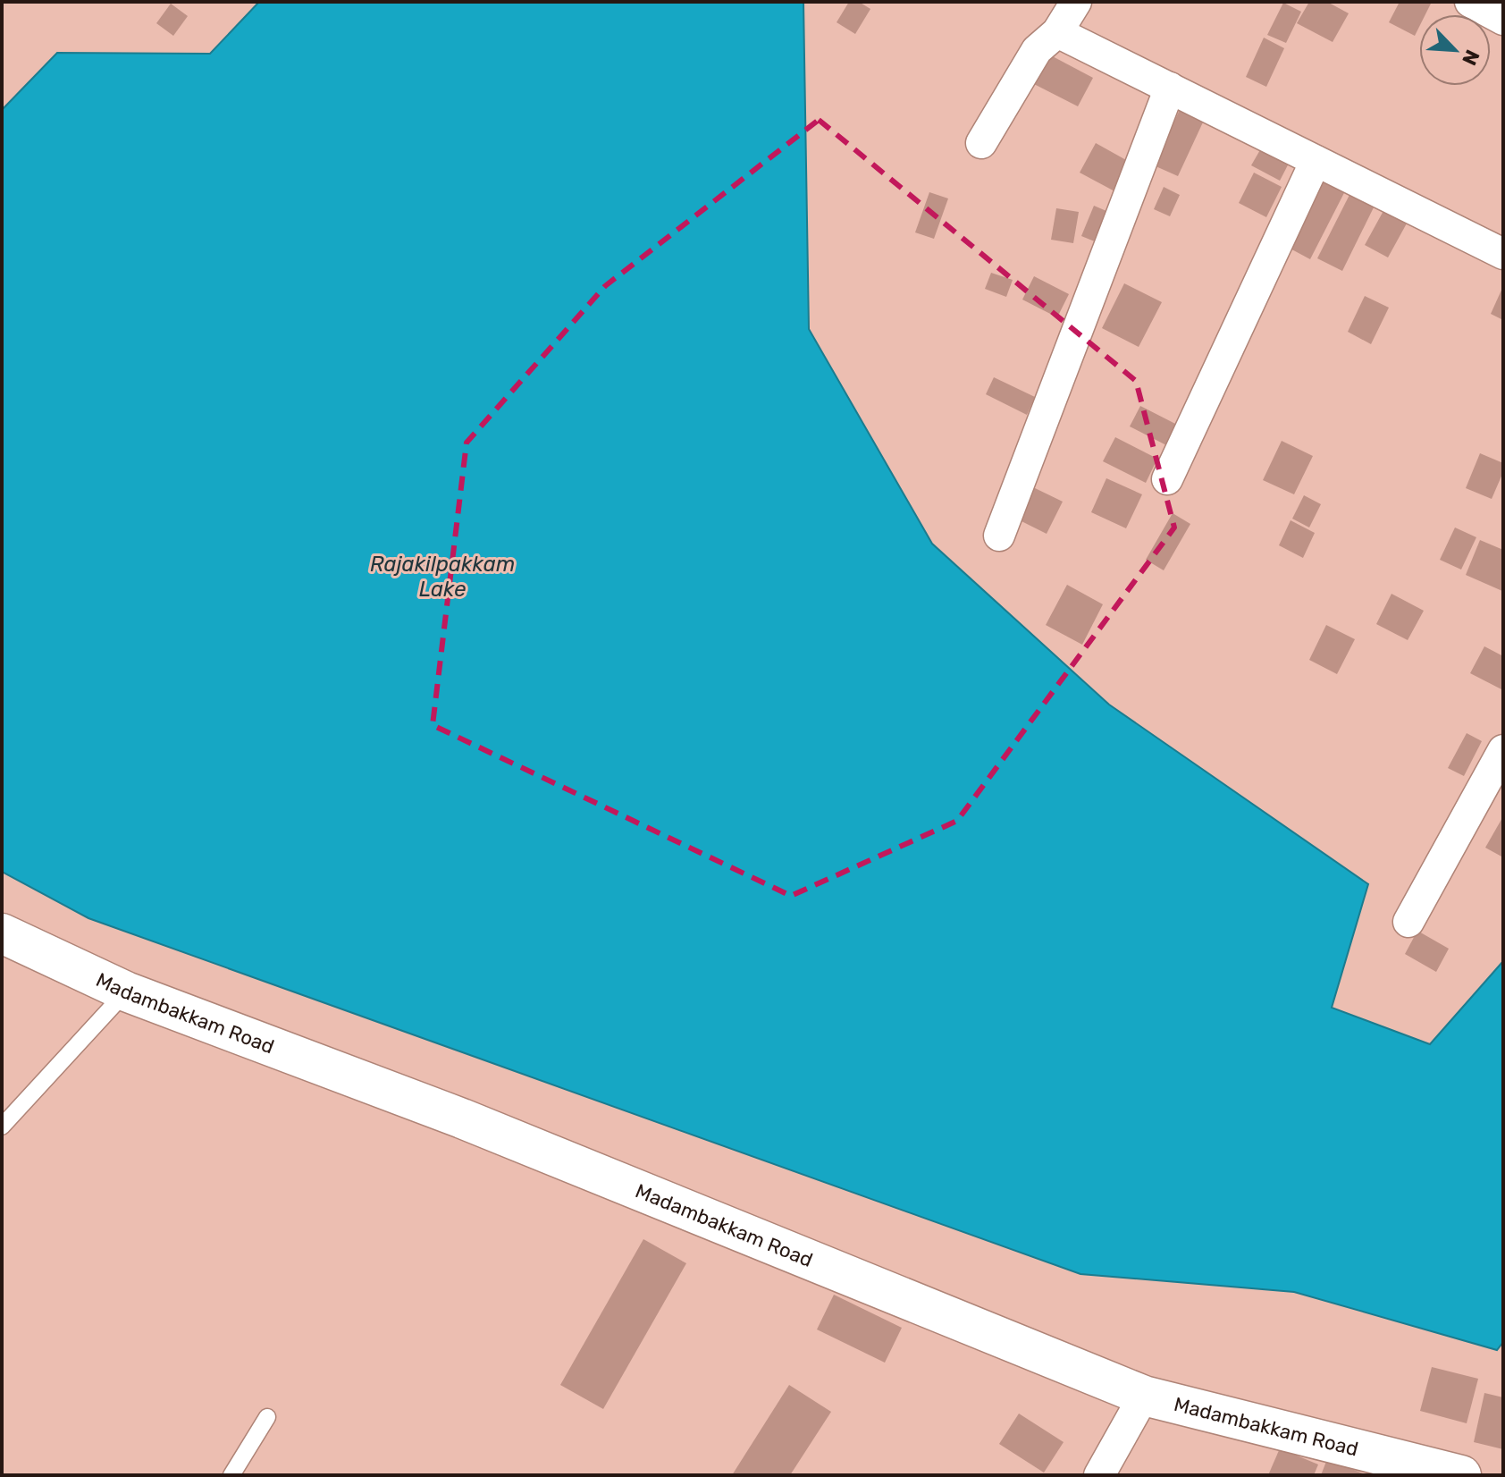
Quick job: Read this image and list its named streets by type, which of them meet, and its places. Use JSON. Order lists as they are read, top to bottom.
{
  "streets": {
    "street": ["Madambakkam Road"]
  },
  "water": ["Rajakilpakkam Lake"],
  "north": "bottom right"
}
